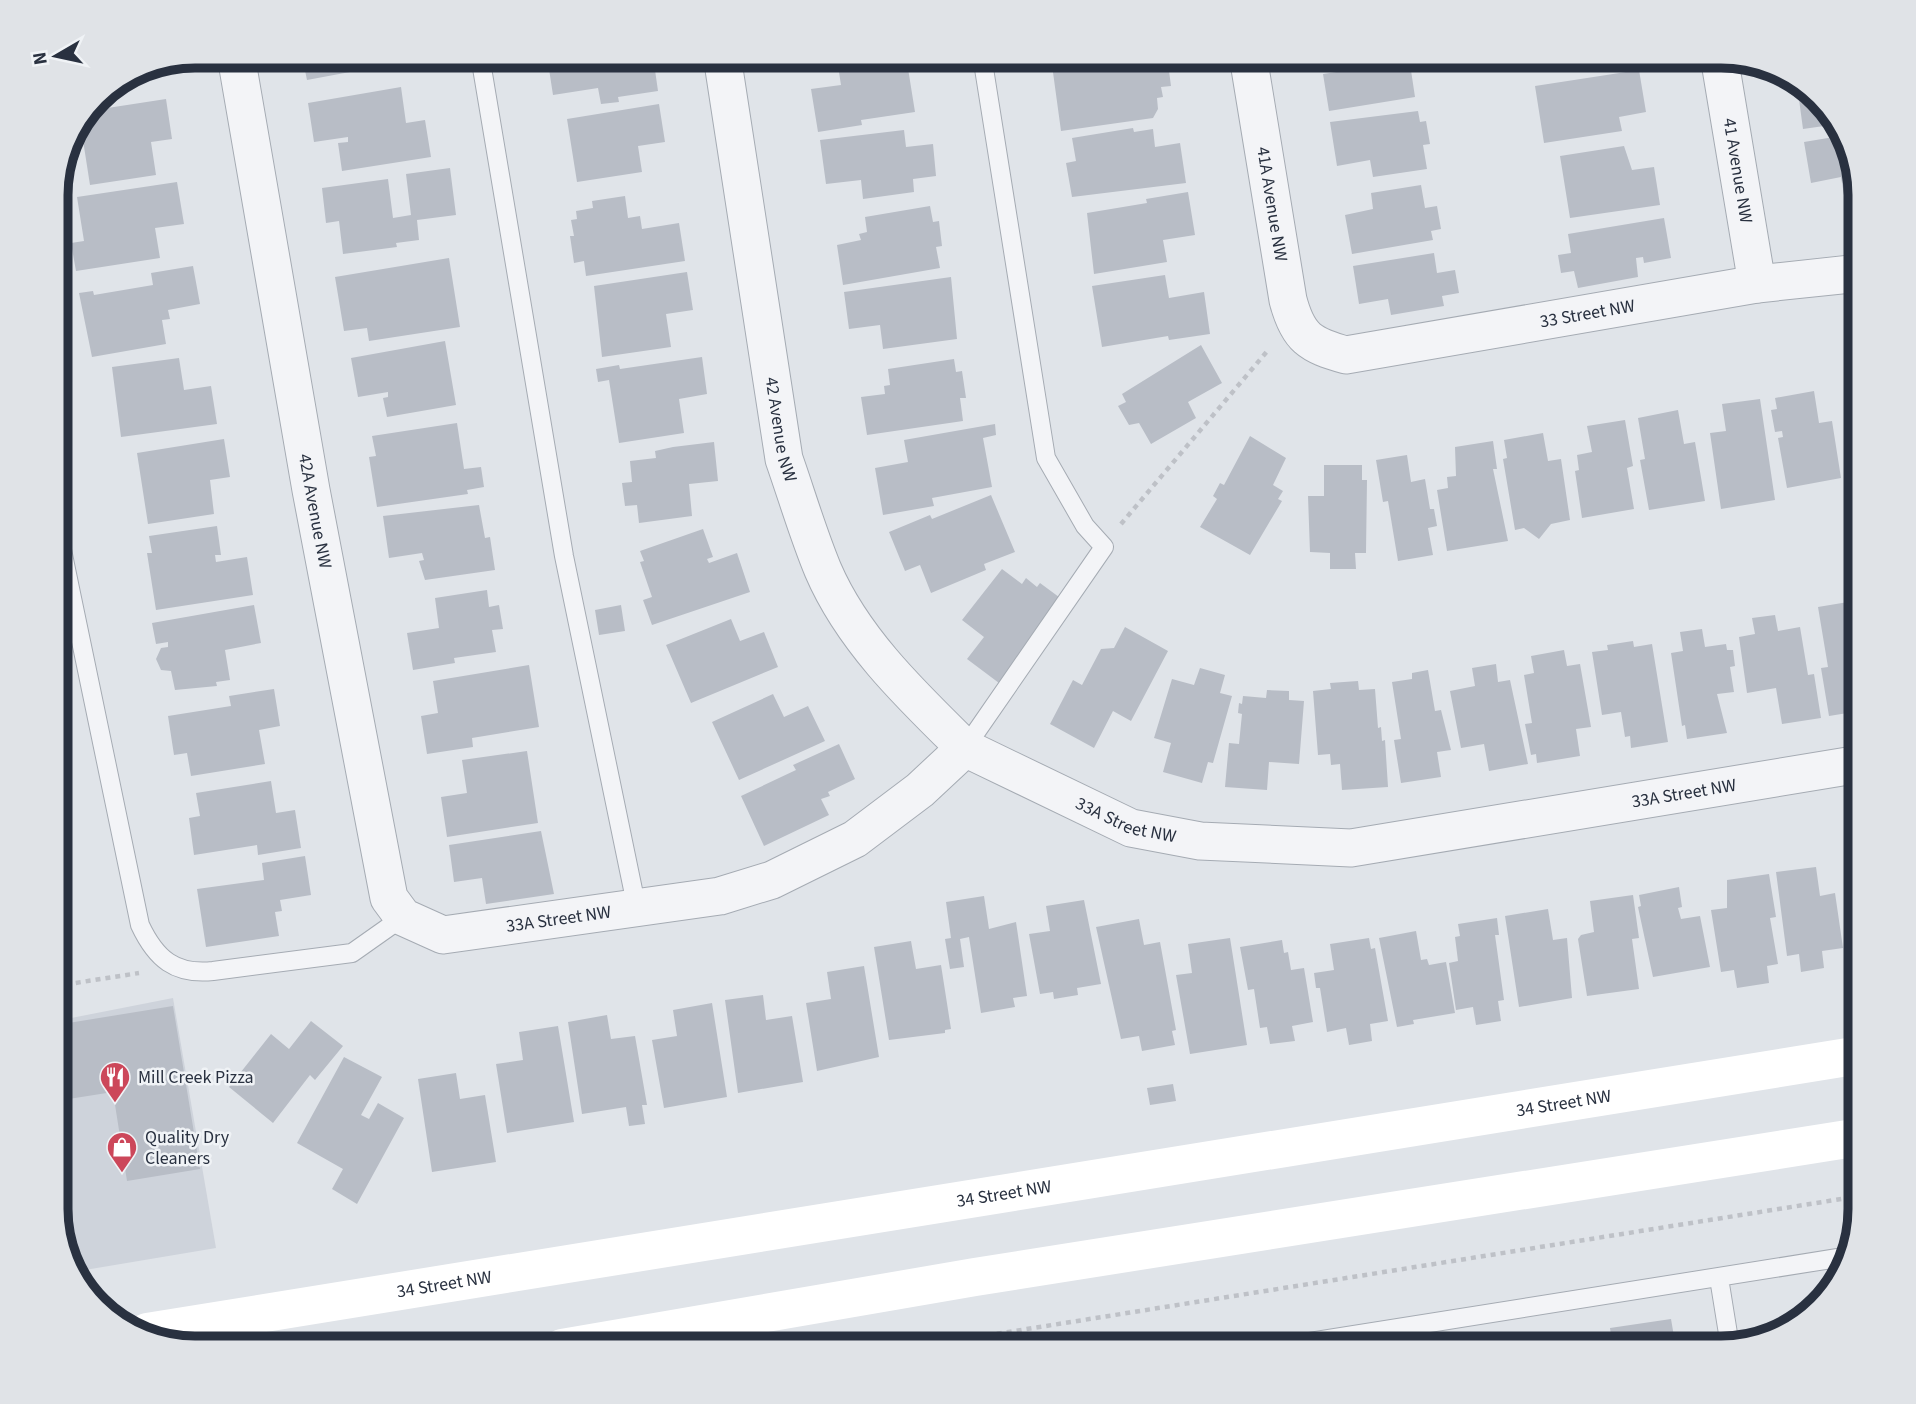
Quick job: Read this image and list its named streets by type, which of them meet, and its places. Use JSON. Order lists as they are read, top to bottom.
{
  "streets": {
    "main road": ["34 Street NW"],
    "street": [
      "41 Avenue NW",
      "41A Avenue NW",
      "33 Street NW",
      "42 Avenue NW",
      "42A Avenue NW",
      "33A Street NW"
    ]
  },
  "crossings": [
    ["41 Avenue NW", "33 Street NW"],
    ["41A Avenue NW", "33 Street NW"],
    ["42 Avenue NW", "33A Street NW"],
    ["42A Avenue NW", "33A Street NW"]
  ],
  "places": {
    "restaurant": ["Mill Creek Pizza"],
    "shop": ["Quality Dry Cleaners"]
  },
  "north": "left"
}
